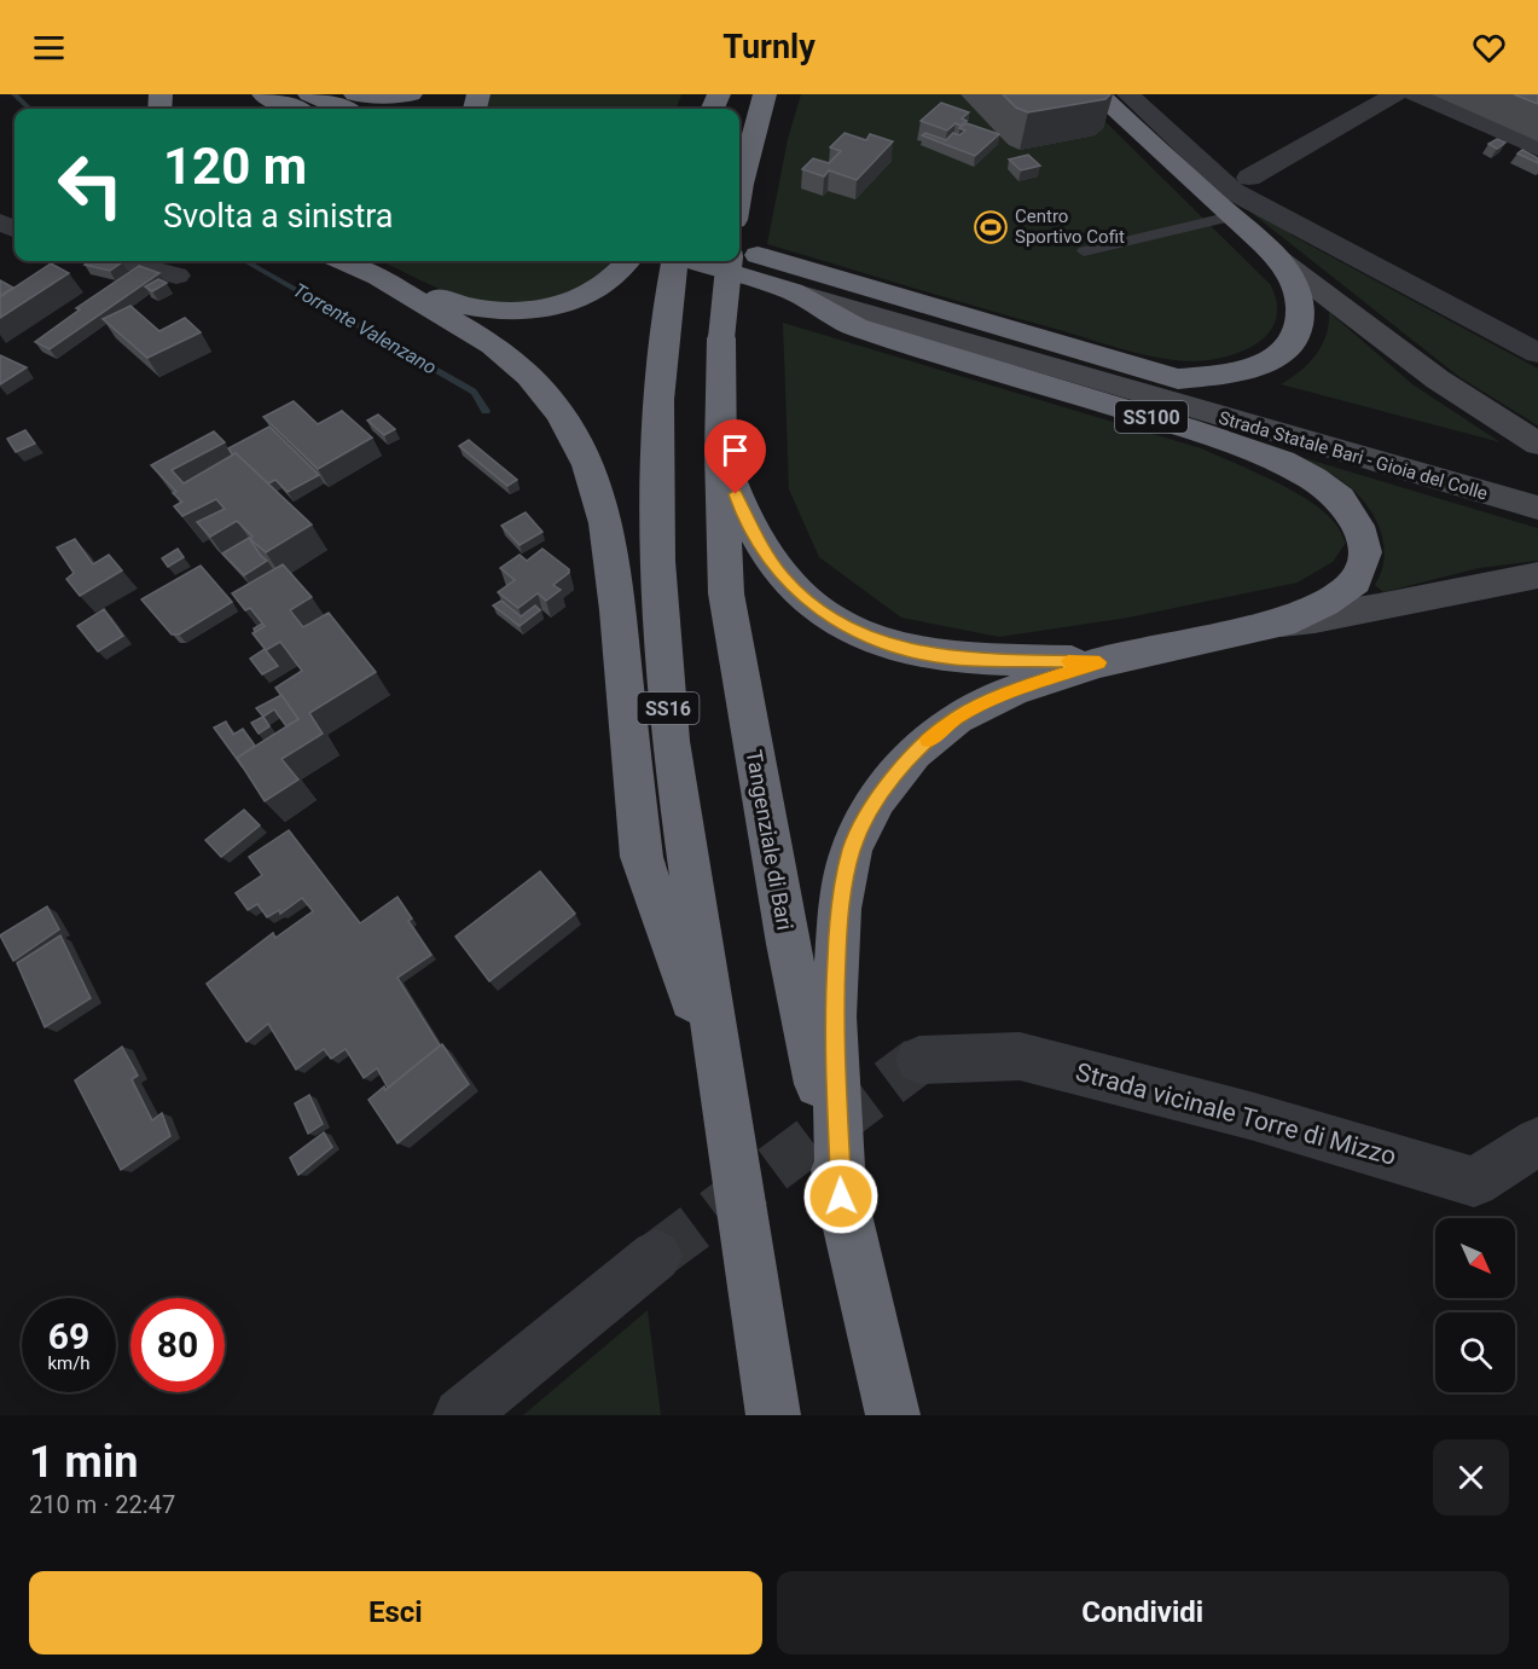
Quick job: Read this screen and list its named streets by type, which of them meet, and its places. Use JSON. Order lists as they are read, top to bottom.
{
  "streets": {
    "highway": ["SS100", "SS16", "Tangenziale di Bari"],
    "main road": ["Strada Statale Bari - Gioia del Colle"],
    "street": ["Strada vicinale Torre di Mizzo"]
  },
  "crossings": [
    ["SS100", "Strada Statale Bari - Gioia del Colle"],
    ["SS100", "SS16"]
  ],
  "water": ["Torrente Valenzano"],
  "places": {
    "sports": ["Centro Sportivo Cofit"]
  },
  "north": "bottom right",
  "page": {
    "header": "Turnly",
    "turn": ["120 m", "Svolta a sinistra"],
    "speed": "69 km/h",
    "limit": "80",
    "heading": ["1 min", "210 m · 22:47"],
    "buttons": ["Esci", "Condividi"]
  }
}
